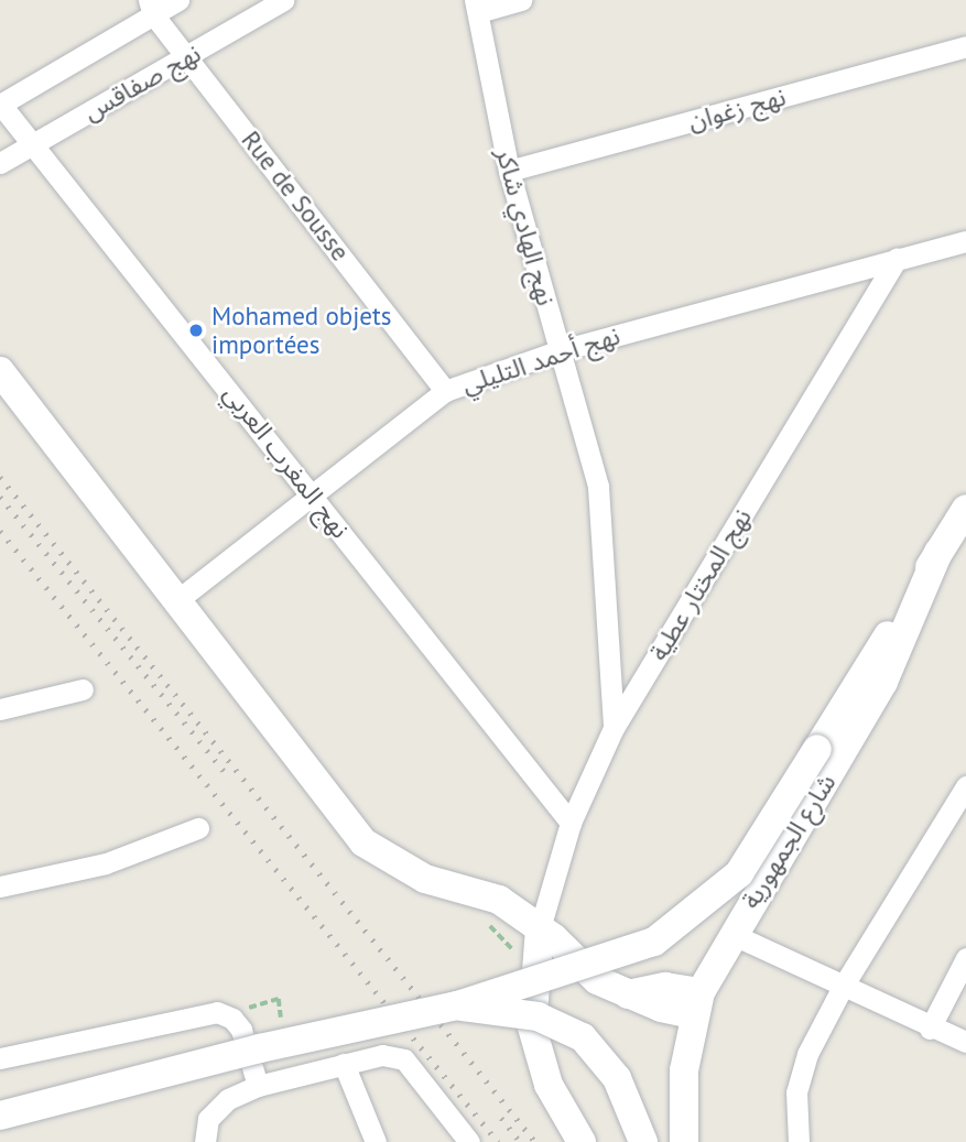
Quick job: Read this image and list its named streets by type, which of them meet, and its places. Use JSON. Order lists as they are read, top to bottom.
{
  "streets": {
    "main road": ["شارع الجمهورية"],
    "street": [
      "نهج صفاقس",
      "نهج زغوان",
      "Rue de Sousse",
      "نهج الهادي شاكر",
      "نهج أحمد التليلي",
      "نهج المغرب العربي",
      "نهج المختار عطية"
    ]
  },
  "crossings": [
    ["نهج صفاقس", "Rue de Sousse"],
    ["نهج صفاقس", "نهج المغرب العربي"],
    ["نهج زغوان", "نهج الهادي شاكر"],
    ["Rue de Sousse", "نهج أحمد التليلي"],
    ["نهج الهادي شاكر", "نهج أحمد التليلي"],
    ["نهج الهادي شاكر", "نهج المختار عطية"],
    ["نهج أحمد التليلي", "نهج المغرب العربي"],
    ["نهج أحمد التليلي", "نهج المختار عطية"],
    ["نهج المغرب العربي", "نهج المختار عطية"]
  ],
  "places": ["Mohamed objets importées"]
}
